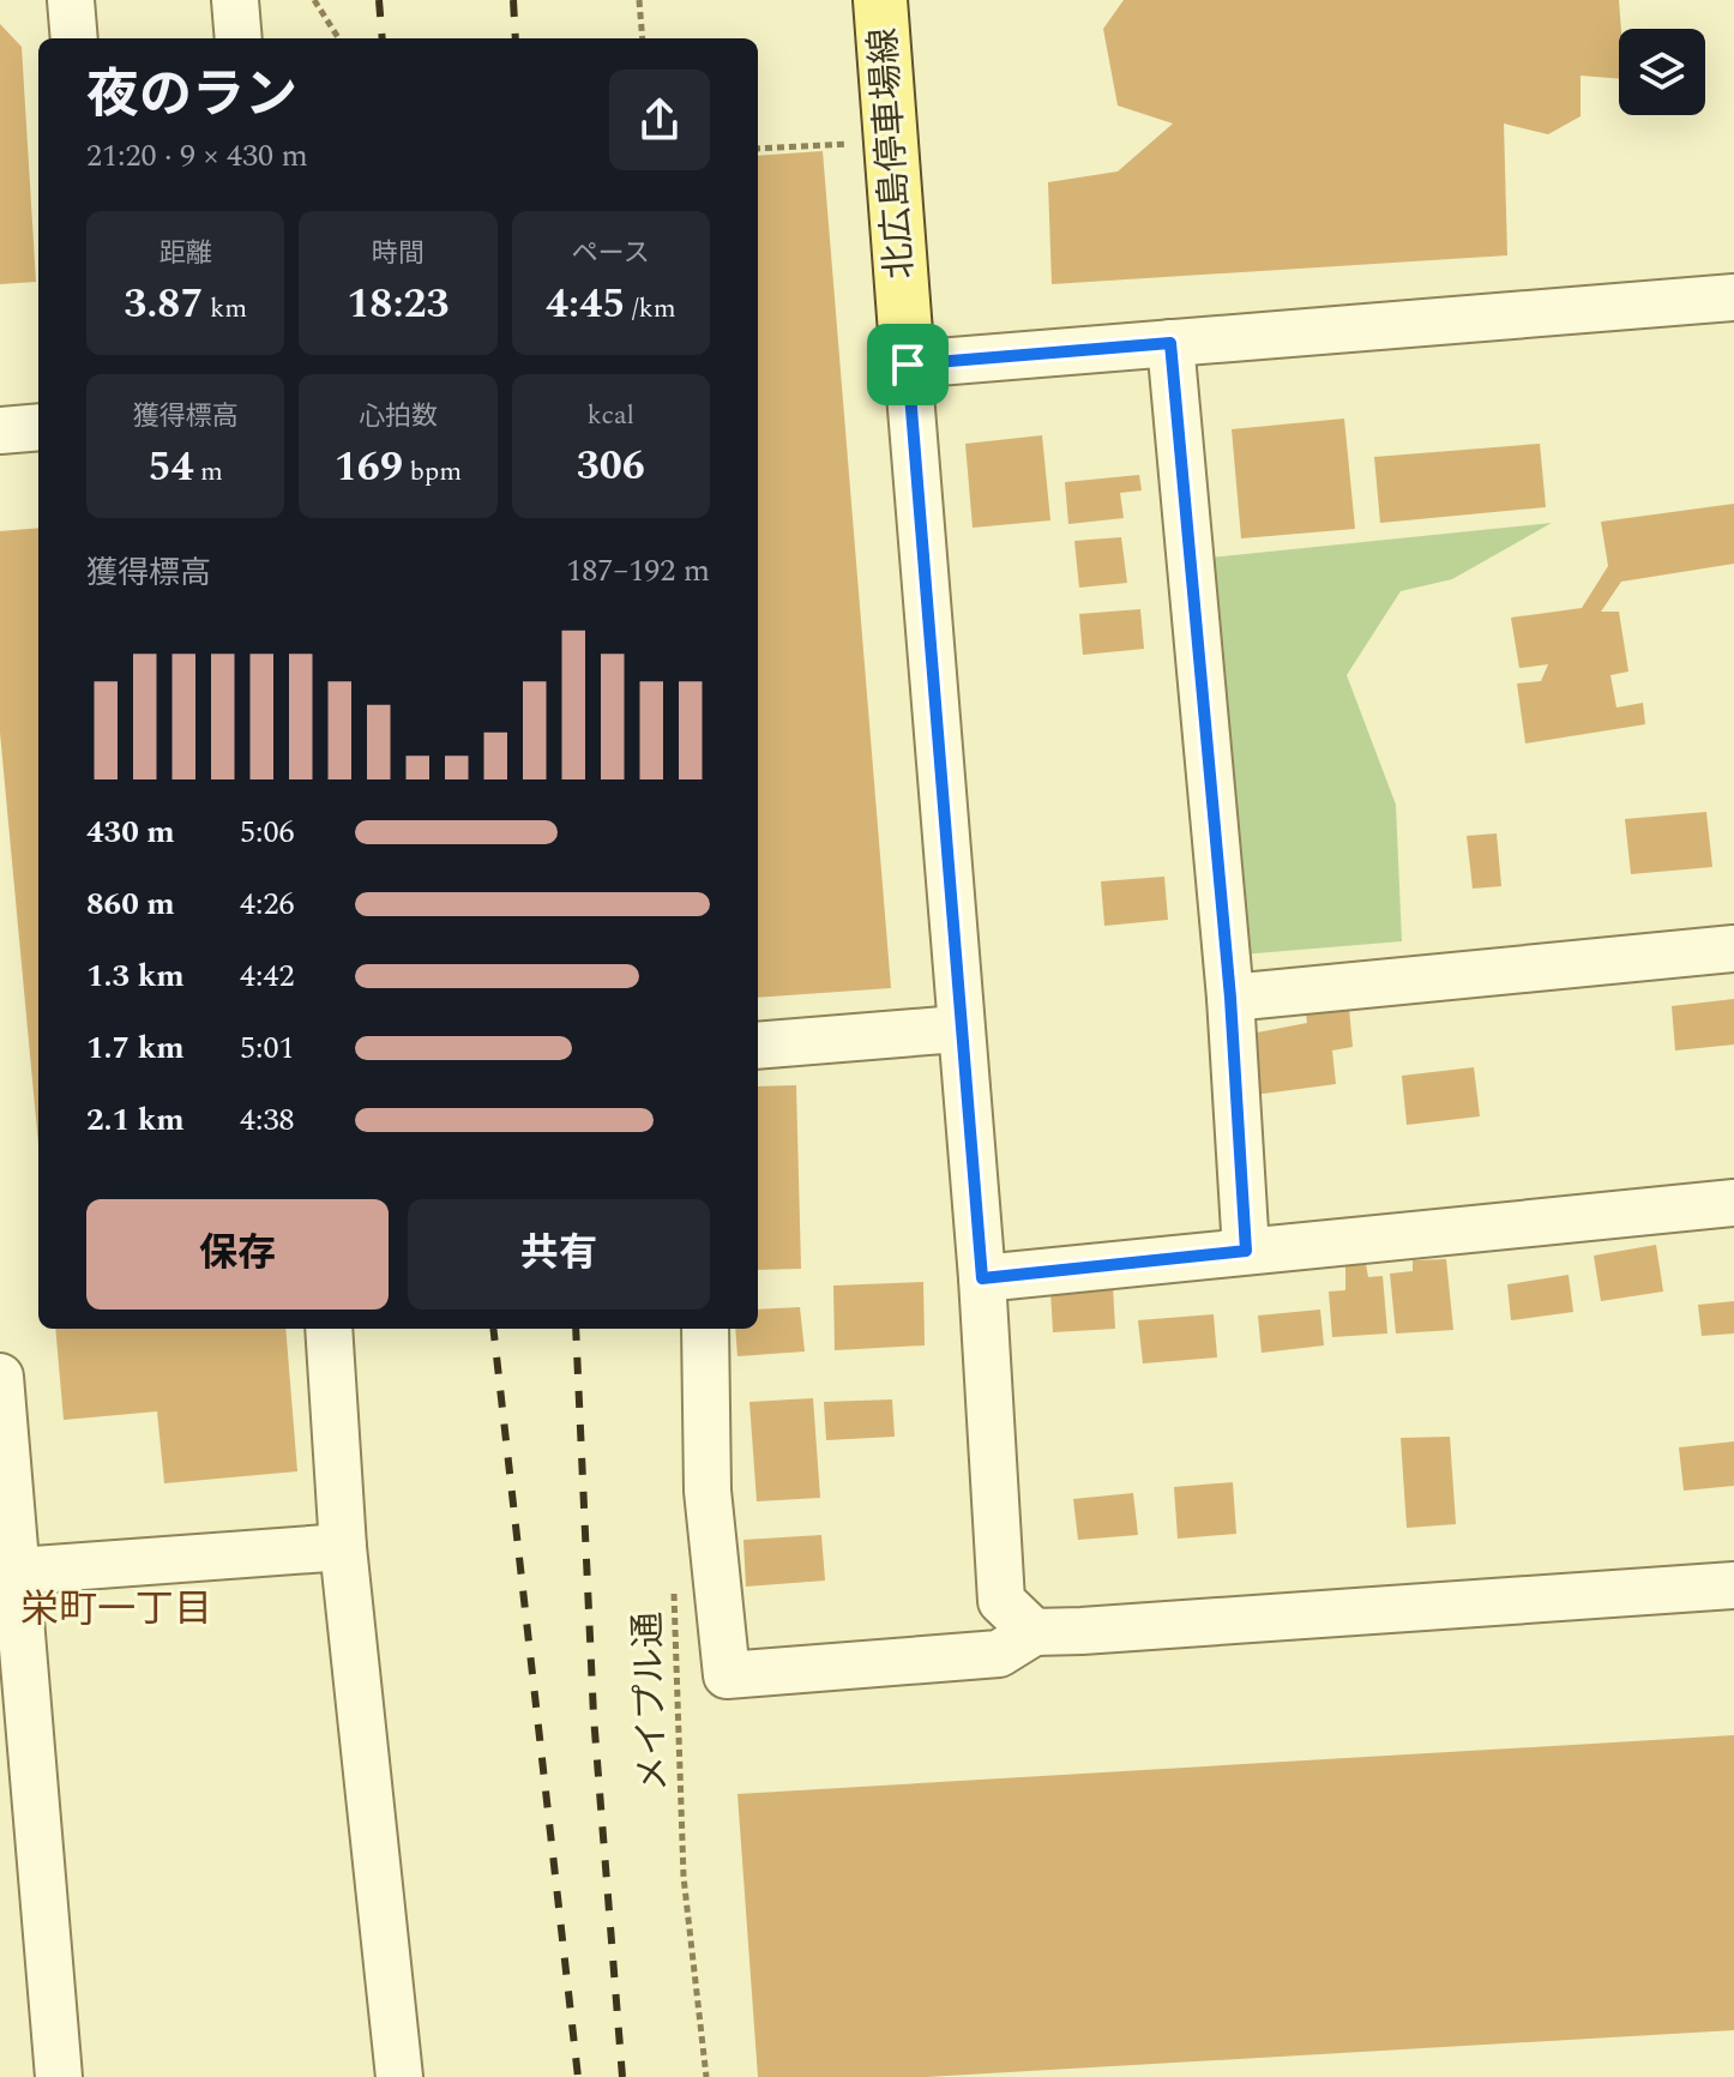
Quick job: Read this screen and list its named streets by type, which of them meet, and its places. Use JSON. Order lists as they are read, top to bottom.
{
  "streets": {
    "main road": ["北広島停車場線"],
    "path": ["メイプル通"]
  },
  "districts": ["栄町一丁目"],
  "page": {
    "heading": ["夜のラン", "21:20 · 9 × 430 m"],
    "stats": [
      ["距離", "3.87 km"],
      ["時間", "18:23"],
      ["ペース", "4:45 /km"],
      ["獲得標高", "54 m"],
      ["心拍数", "169 bpm"],
      ["kcal", "306"]
    ],
    "chart": ["獲得標高", "187–192 m"],
    "list": [
      {
        "name": "430 m",
        "note": "5:06"
      },
      {
        "name": "860 m",
        "note": "4:26"
      },
      {
        "name": "1.3 km",
        "note": "4:42"
      },
      {
        "name": "1.7 km",
        "note": "5:01"
      },
      {
        "name": "2.1 km",
        "note": "4:38"
      }
    ],
    "buttons": ["保存", "共有"]
  }
}
